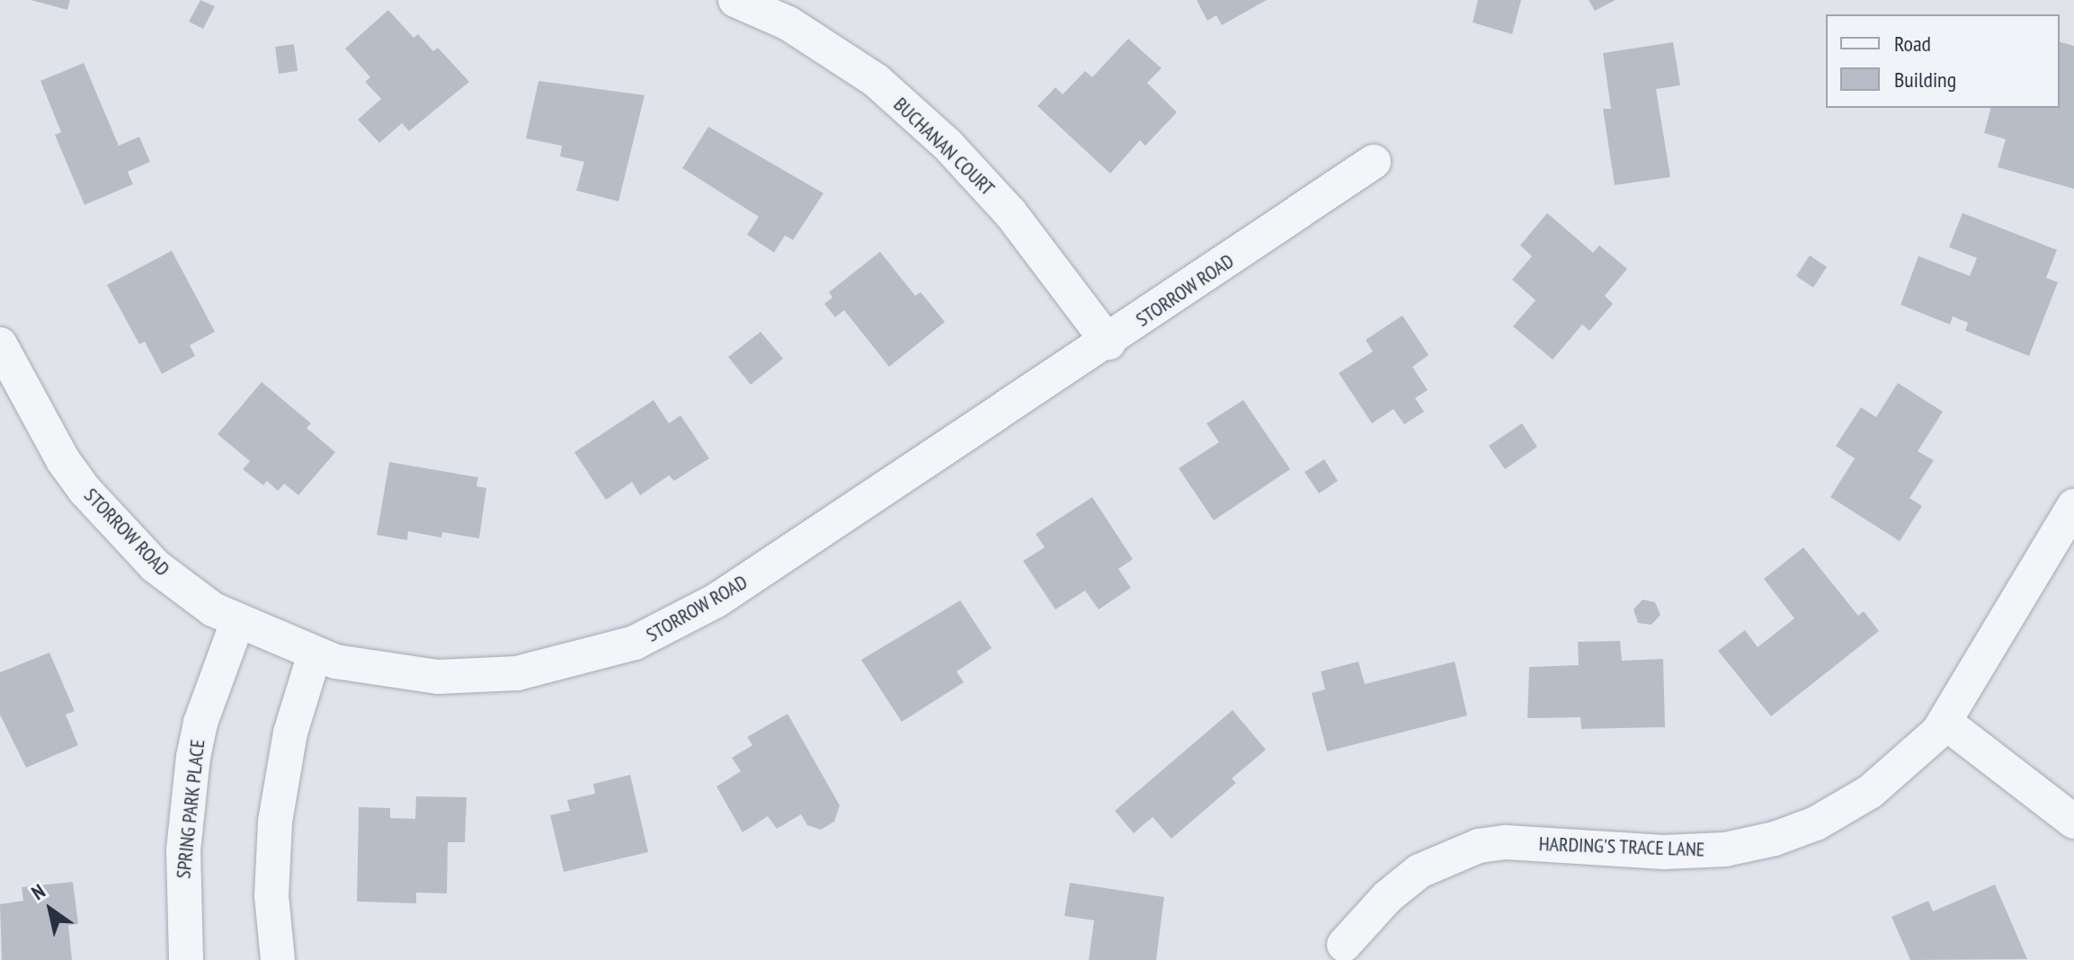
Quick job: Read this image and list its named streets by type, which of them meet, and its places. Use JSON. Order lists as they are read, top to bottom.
{
  "streets": {
    "street": [
      "BUCHANAN COURT",
      "STORROW ROAD",
      "SPRING PARK PLACE",
      "HARDING'S TRACE LANE"
    ]
  },
  "crossings": [
    ["BUCHANAN COURT", "STORROW ROAD"],
    ["STORROW ROAD", "SPRING PARK PLACE"]
  ],
  "legend": ["Road", "Building"],
  "north": "top left"
}
